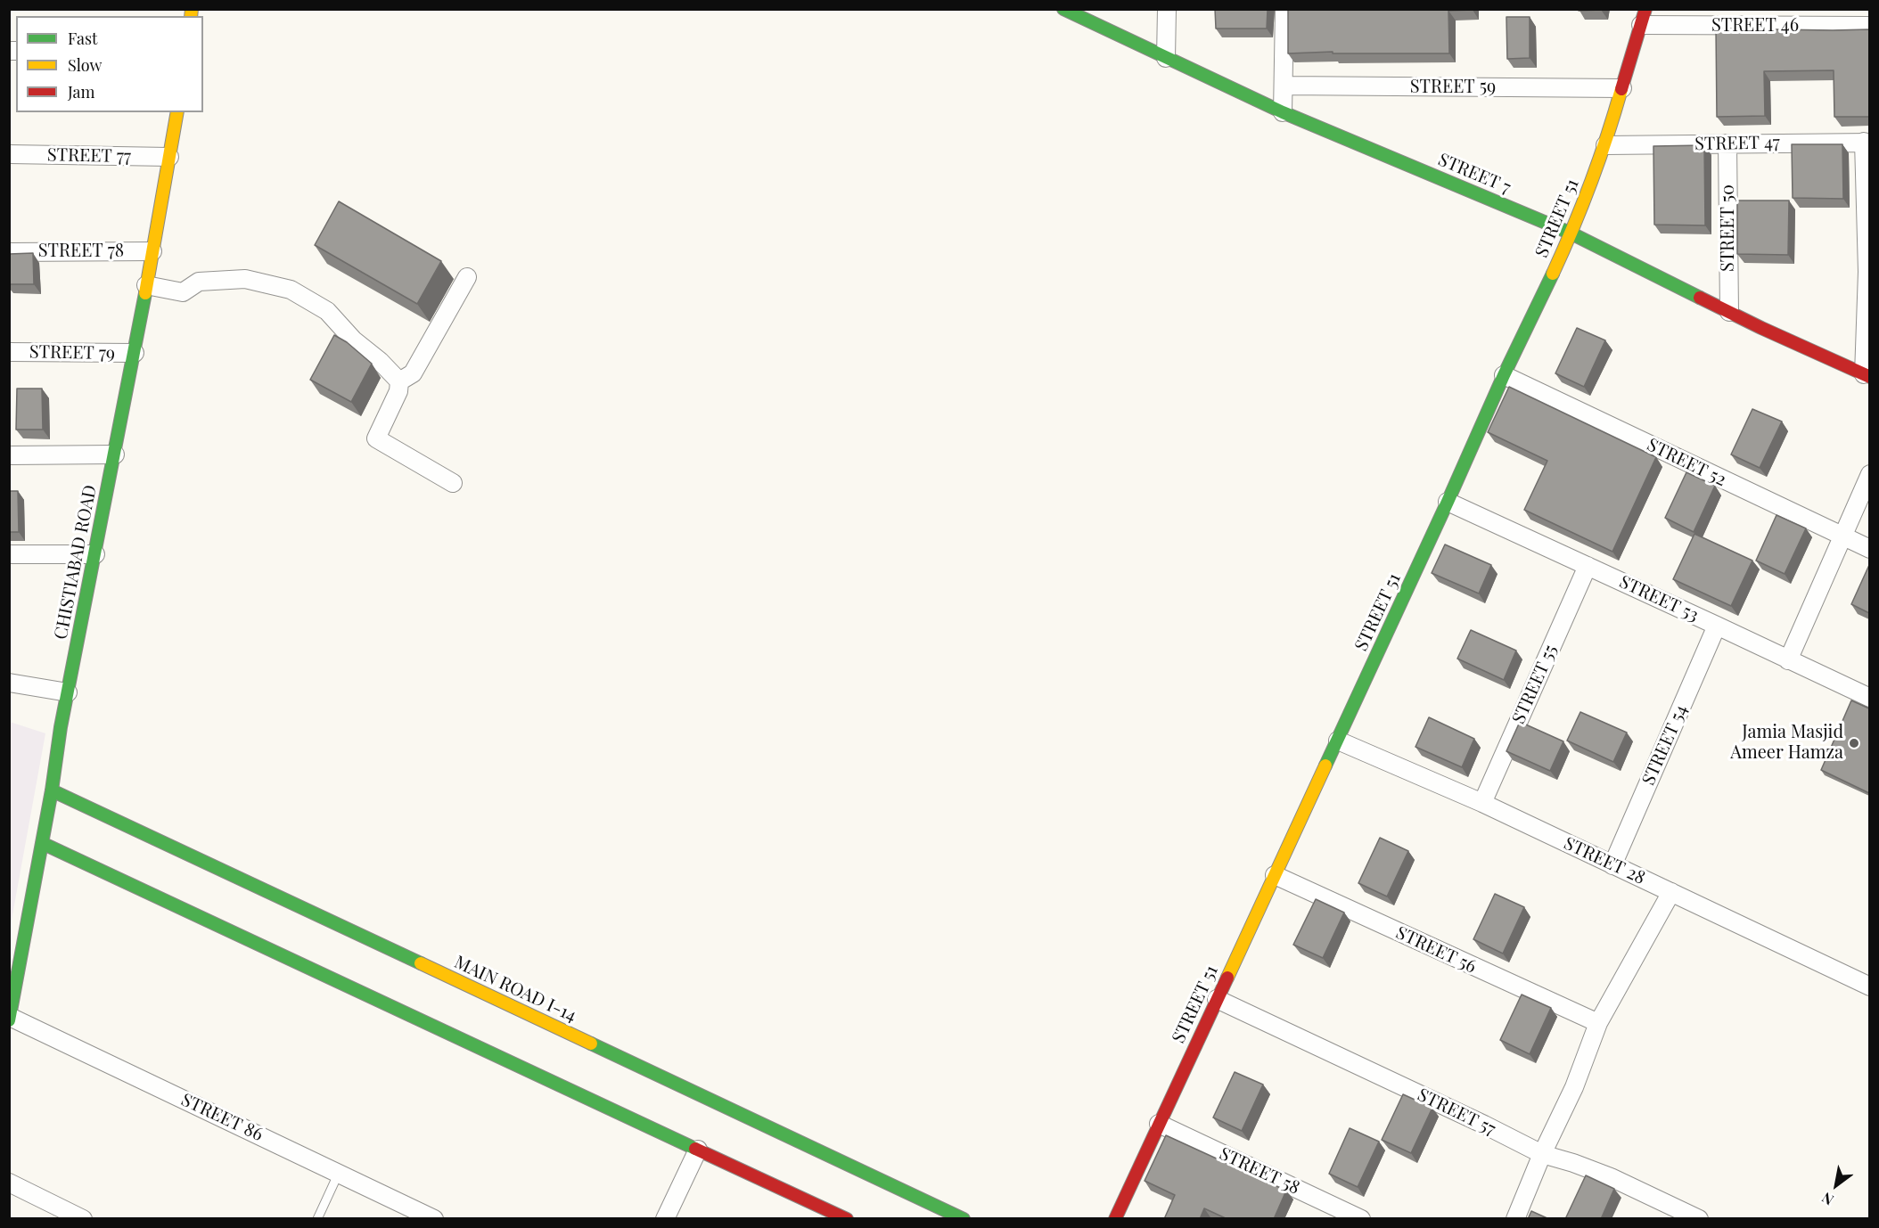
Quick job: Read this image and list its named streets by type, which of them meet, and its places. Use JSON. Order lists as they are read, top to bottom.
{
  "streets": {
    "main road": [
      "STREET 7",
      "STREET 51",
      "CHISTIABAD ROAD",
      "MAIN ROAD I-14"
    ],
    "street": [
      "STREET 46",
      "STREET 59",
      "STREET 47",
      "STREET 77",
      "STREET 50",
      "STREET 78",
      "STREET 79",
      "STREET 52",
      "STREET 53",
      "STREET 55",
      "STREET 54",
      "STREET 28",
      "STREET 56",
      "STREET 57",
      "STREET 86",
      "STREET 58"
    ]
  },
  "crossings": [
    ["STREET 46", "STREET 51"],
    ["STREET 59", "STREET 51"],
    ["STREET 47", "STREET 51"],
    ["STREET 47", "STREET 50"],
    ["STREET 77", "CHISTIABAD ROAD"],
    ["STREET 7", "STREET 51"],
    ["STREET 7", "STREET 50"],
    ["STREET 51", "STREET 52"],
    ["STREET 51", "STREET 53"],
    ["STREET 51", "STREET 28"],
    ["STREET 51", "STREET 56"],
    ["STREET 51", "STREET 57"],
    ["STREET 51", "STREET 58"],
    ["STREET 78", "CHISTIABAD ROAD"],
    ["STREET 79", "CHISTIABAD ROAD"],
    ["CHISTIABAD ROAD", "MAIN ROAD I-14"],
    ["CHISTIABAD ROAD", "STREET 86"],
    ["STREET 53", "STREET 55"],
    ["STREET 53", "STREET 54"],
    ["STREET 55", "STREET 28"],
    ["STREET 54", "STREET 28"]
  ],
  "places": ["Jamia Masjid Ameer Hamza"],
  "legend": ["Fast", "Slow", "Jam"],
  "north": "bottom left"
}
